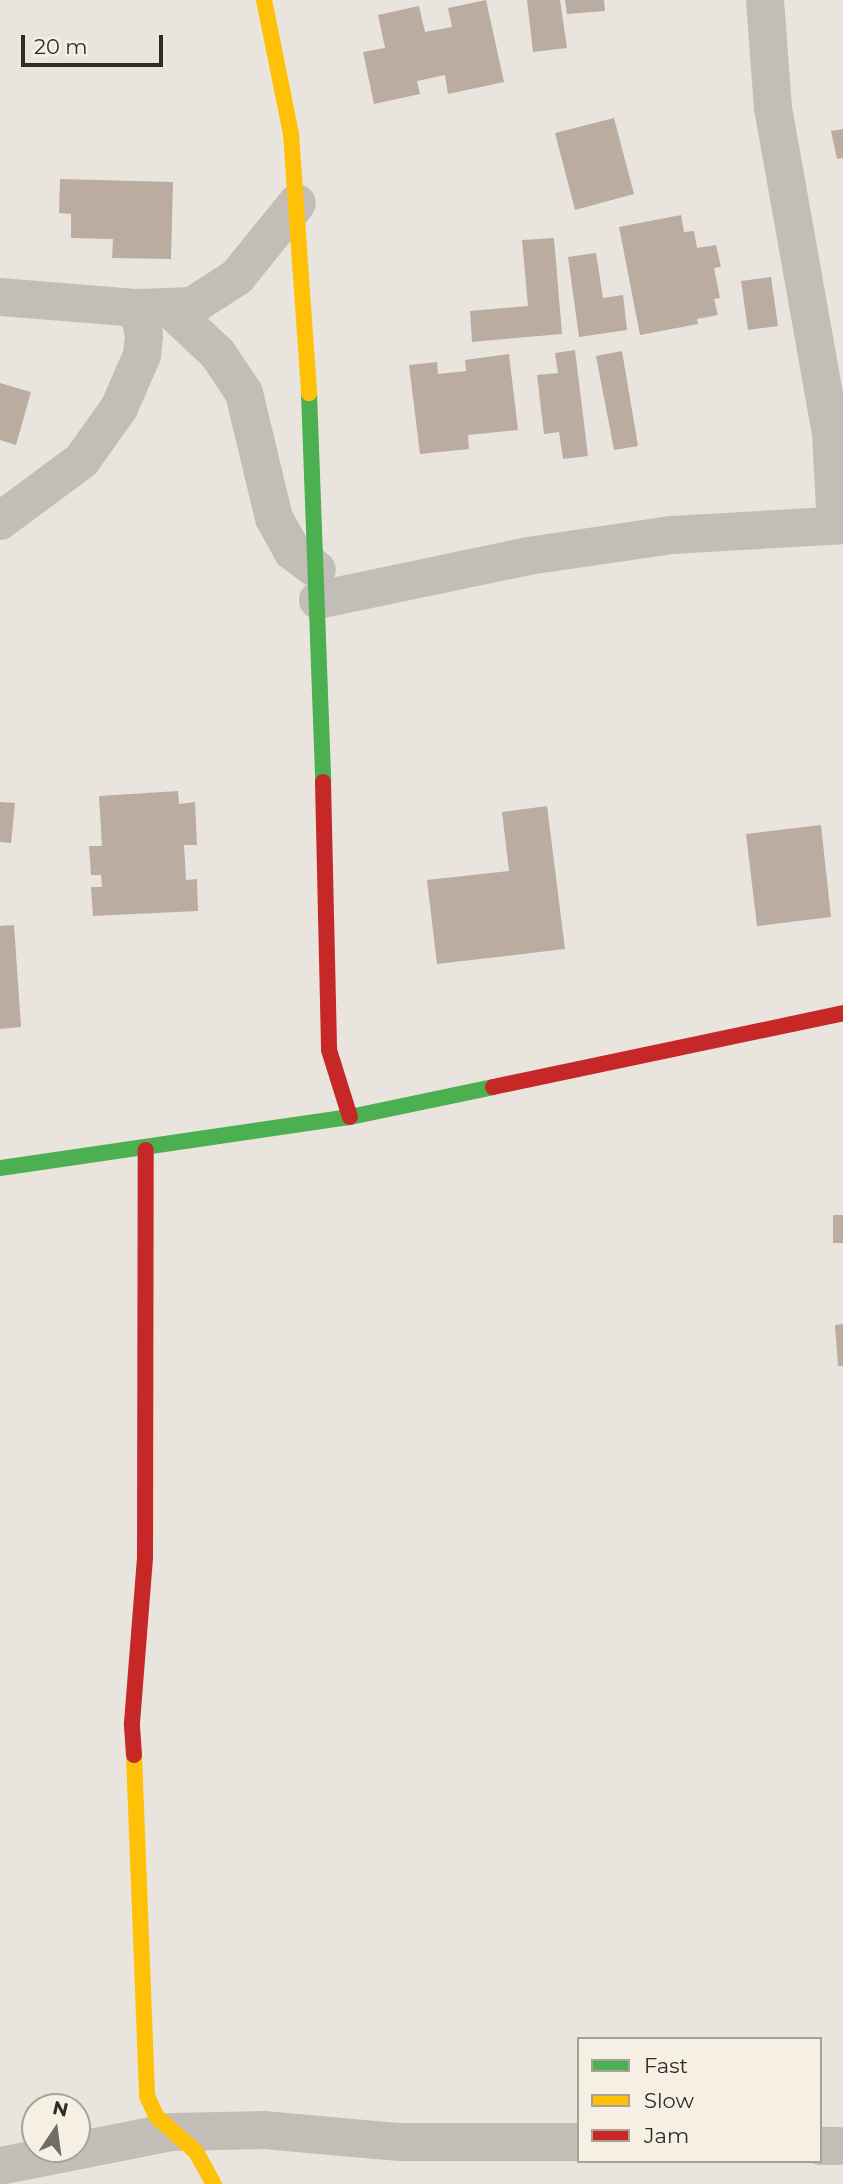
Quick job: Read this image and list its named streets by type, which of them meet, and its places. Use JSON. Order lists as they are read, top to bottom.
{
  "legend": ["Fast", "Slow", "Jam"],
  "scale_bar": "20 m",
  "north": "top"
}
